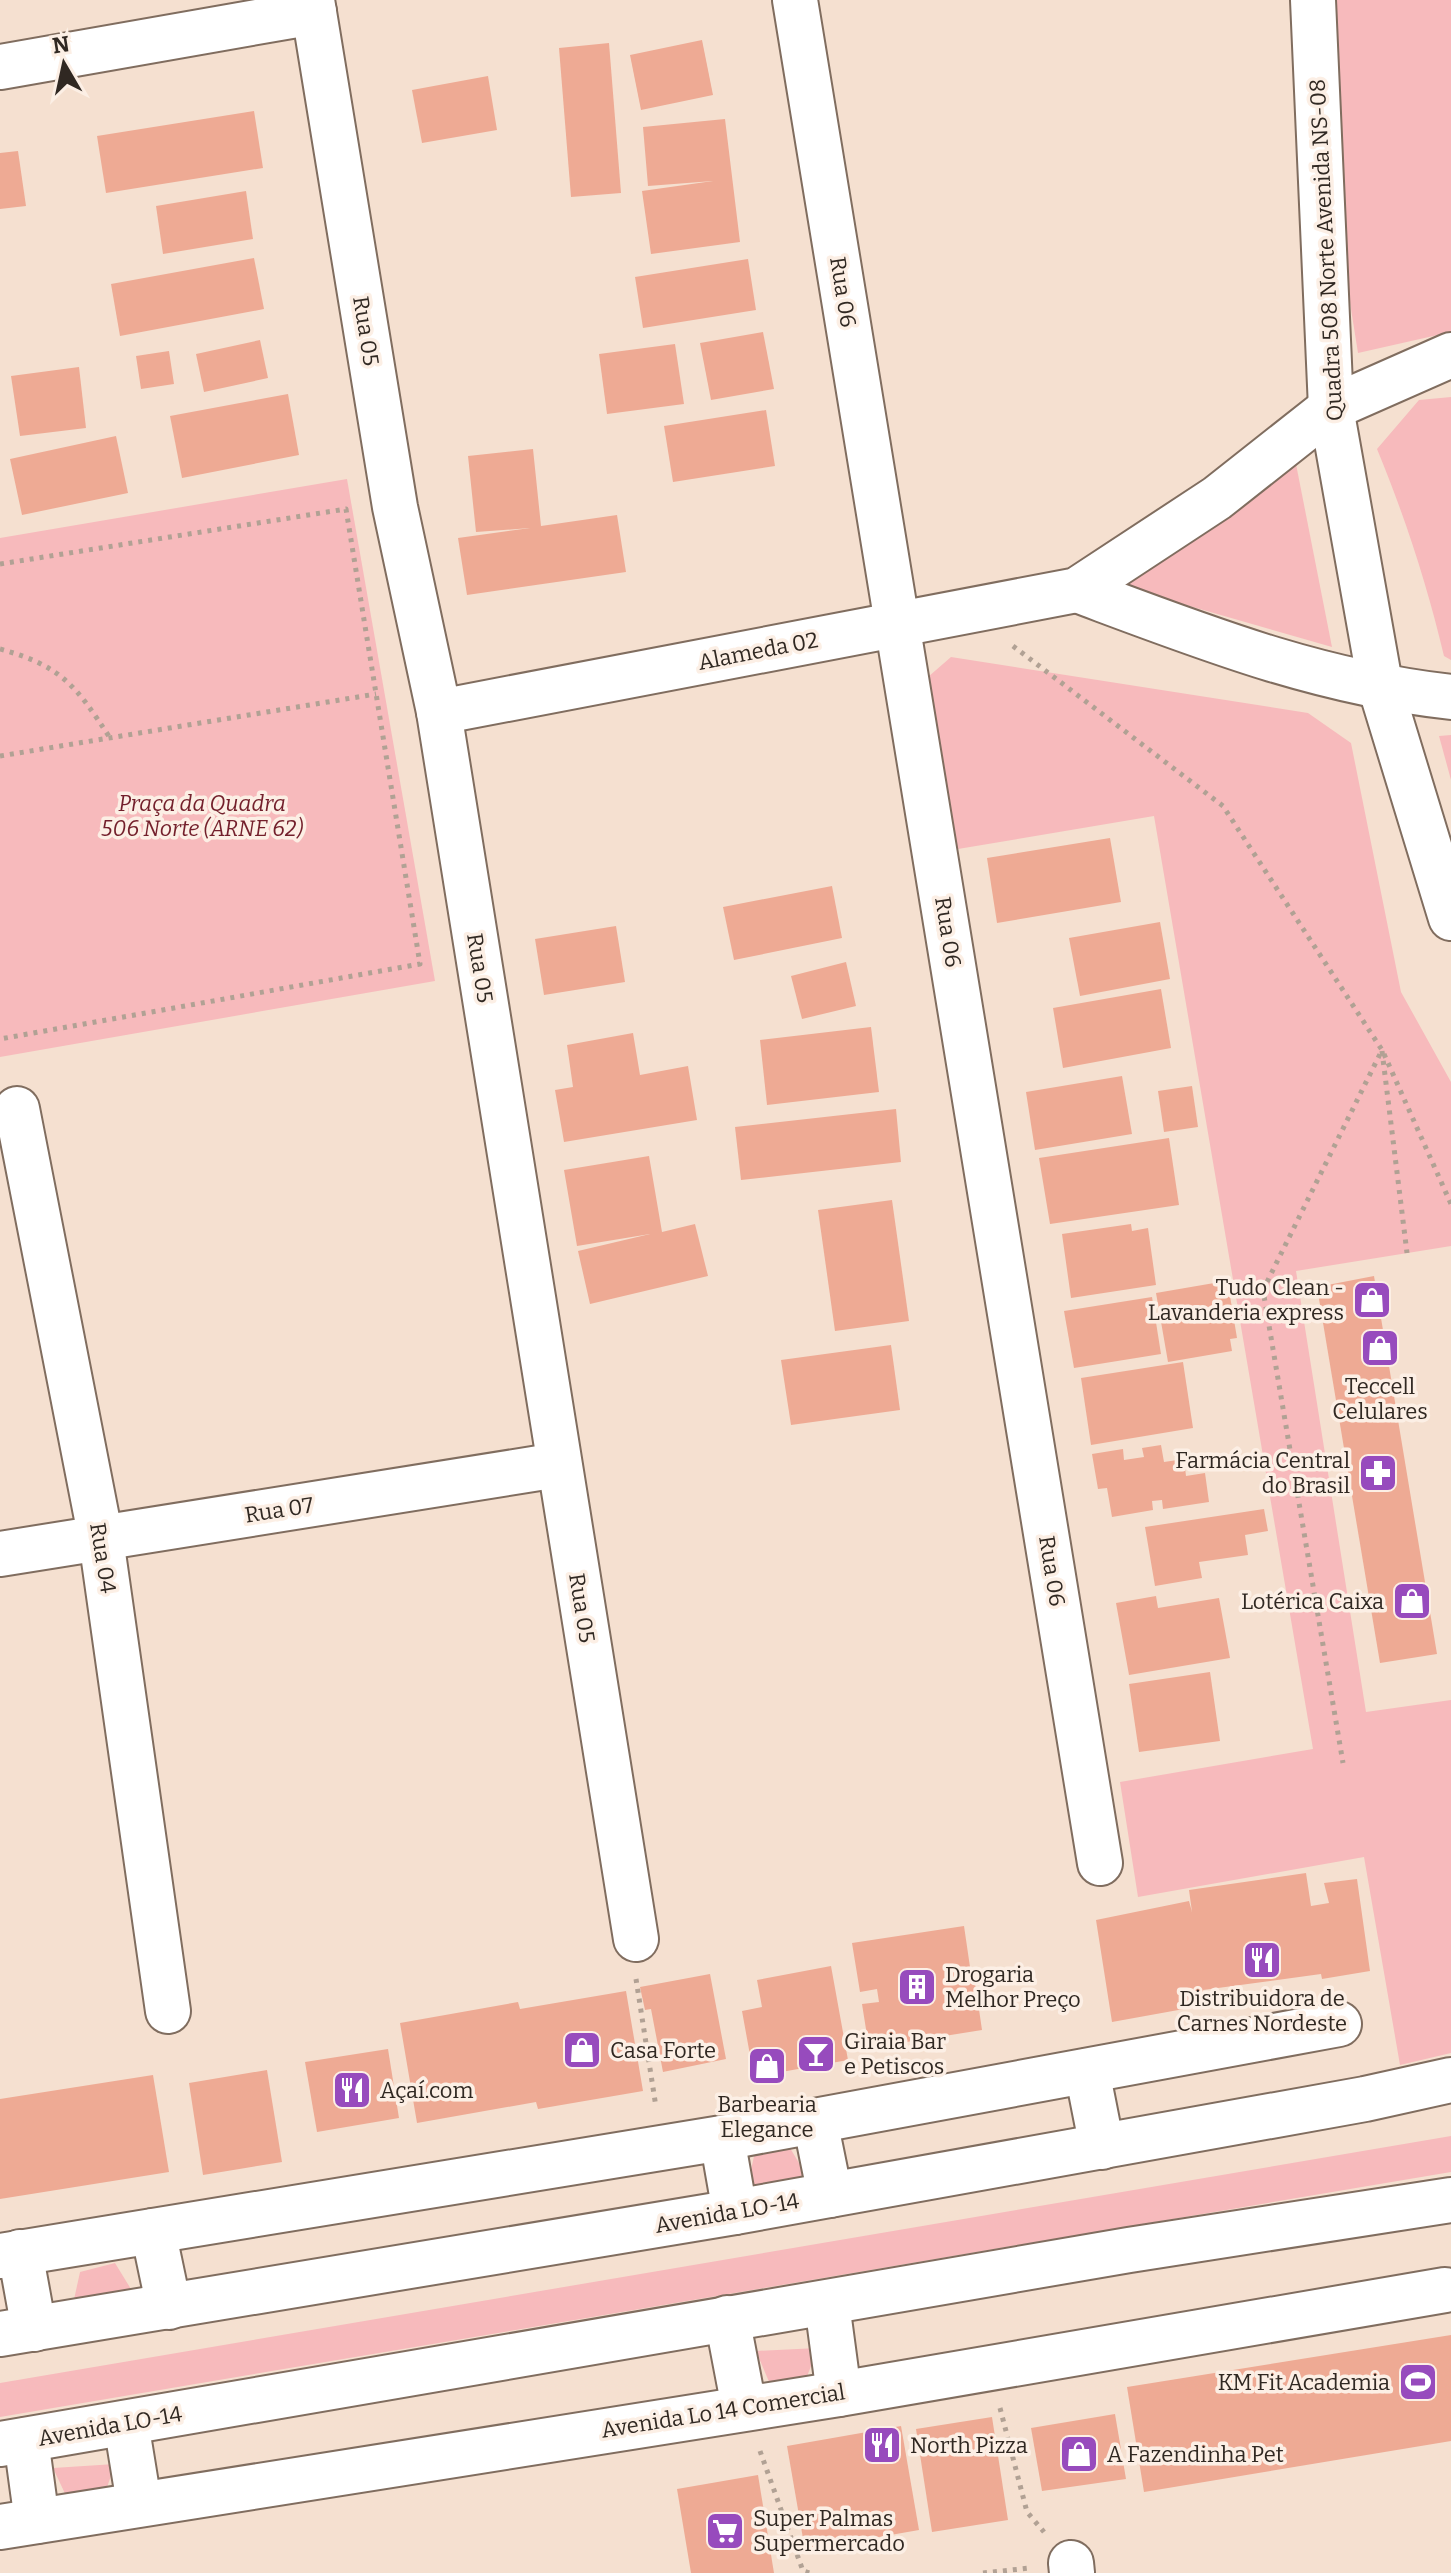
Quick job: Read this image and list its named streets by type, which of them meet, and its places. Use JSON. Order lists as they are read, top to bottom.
{
  "streets": {
    "street": [
      "Quadra 508 Norte Avenida NS-08",
      "Rua 06",
      "Rua 05",
      "Alameda 02",
      "Rua 07",
      "Rua 04",
      "Avenida LO-14",
      "Avenida Lo 14 Comercial"
    ]
  },
  "crossings": [
    ["Rua 06", "Alameda 02"],
    ["Rua 05", "Alameda 02"],
    ["Rua 05", "Rua 07"],
    ["Rua 07", "Rua 04"]
  ],
  "parks": ["Praça da Quadra 506 Norte (ARNE 62)"],
  "places": {
    "shop": [
      "Tudo Clean - Lavanderia express",
      "Teccell Celulares",
      "Lotérica Caixa",
      "Casa Forte",
      "Barbearia Elegance",
      "A Fazendinha Pet"
    ],
    "pharmacy": ["Farmácia Central do Brasil"],
    "restaurant": ["Distribuidora de Carnes Nordeste", "Açaí.com", "North Pizza"],
    "building": ["Drogaria Melhor Preço"],
    "bar": ["Giraia Bar e Petiscos"],
    "sports": ["KM Fit Academia"],
    "supermarket": ["Super Palmas Supermercado"]
  },
  "north": "top"
}
